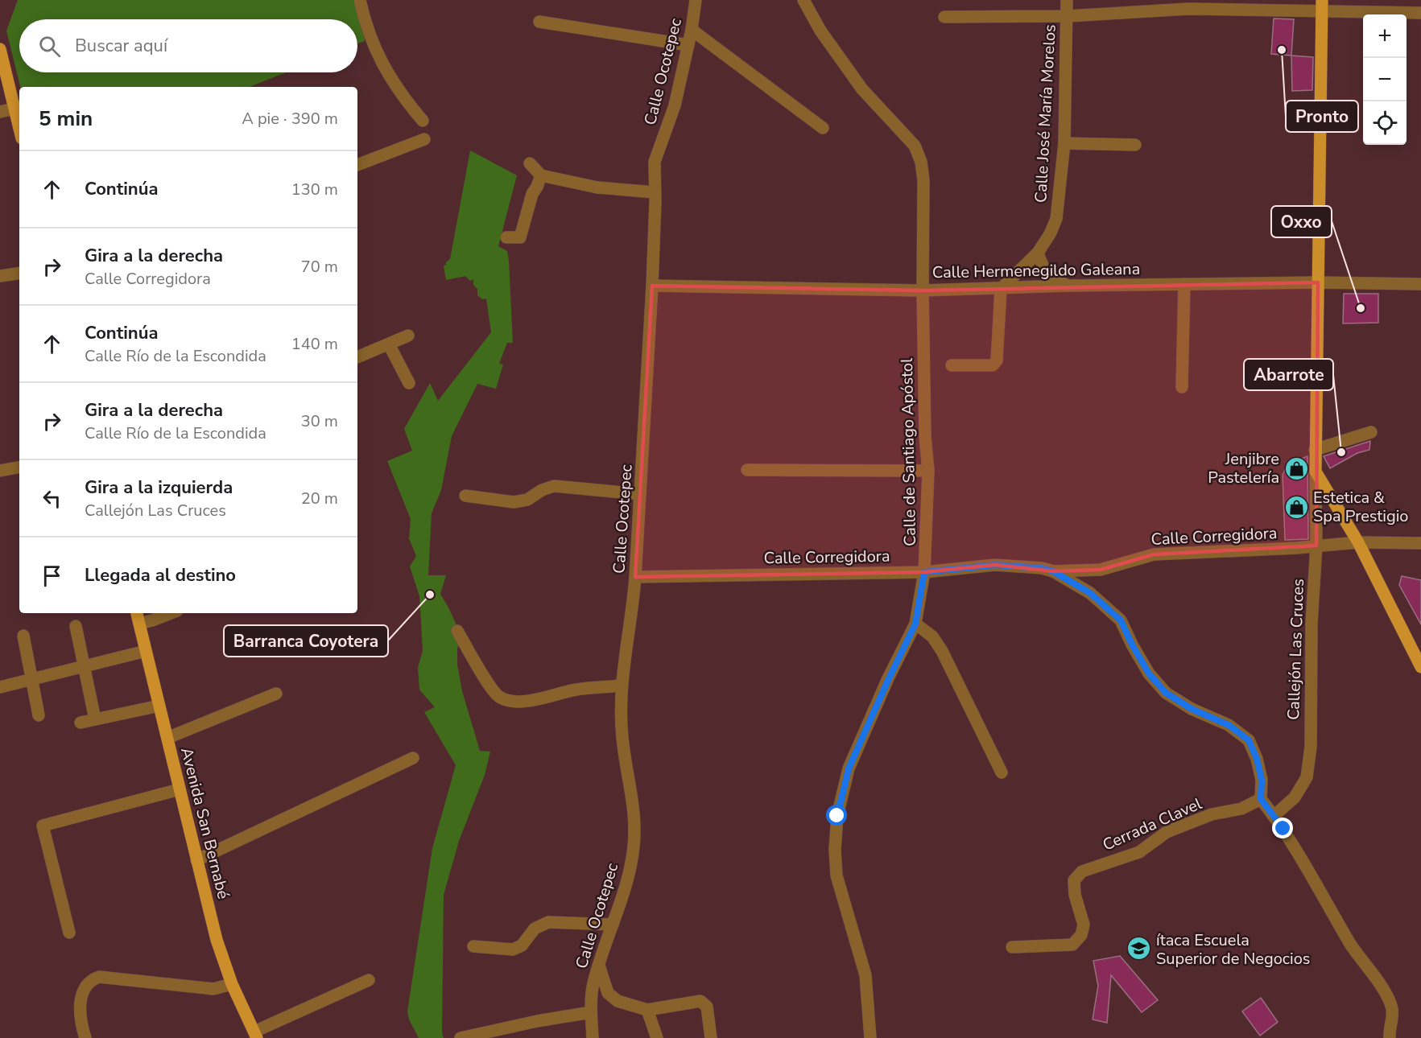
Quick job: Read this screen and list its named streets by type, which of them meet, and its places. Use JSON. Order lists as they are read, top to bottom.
{
  "streets": {
    "main road": ["Avenida San Bernabé"],
    "street": [
      "Calle Ocotepec",
      "Calle José María Morelos",
      "Calle Hermenegildo Galeana",
      "Calle de Santiago Apóstol",
      "Calle Corregidora",
      "Callejón Las Cruces",
      "Cerrada Clavel"
    ]
  },
  "crossings": [
    ["Calle Ocotepec", "Calle Hermenegildo Galeana"],
    ["Calle Ocotepec", "Calle Corregidora"],
    ["Calle José María Morelos", "Calle Hermenegildo Galeana"],
    ["Calle Hermenegildo Galeana", "Calle de Santiago Apóstol"],
    ["Calle de Santiago Apóstol", "Calle Corregidora"],
    ["Calle Corregidora", "Callejón Las Cruces"]
  ],
  "places": {
    "other": [
      "Pronto",
      "Oxxo",
      "Abarrote",
      "Barranca Coyotera"
    ],
    "shop": ["Jenjibre Pastelería", "Estetica & Spa Prestigio"],
    "school or university": ["ítaca Escuela Superior de Negocios"]
  },
  "page": {
    "map_buttons": ["+", "−"],
    "search": "Buscar aquí",
    "heading": ["5 min", "A pie · 390 m"],
    "list": [
      ["Continúa", "130 m"],
      ["Gira a la derecha", "Calle Corregidora", "70 m"],
      ["Continúa", "Calle Río de la Escondida", "140 m"],
      ["Gira a la derecha", "Calle Río de la Escondida", "30 m"],
      ["Gira a la izquierda", "Callejón Las Cruces", "20 m"],
      "Llegada al destino"
    ]
  }
}
